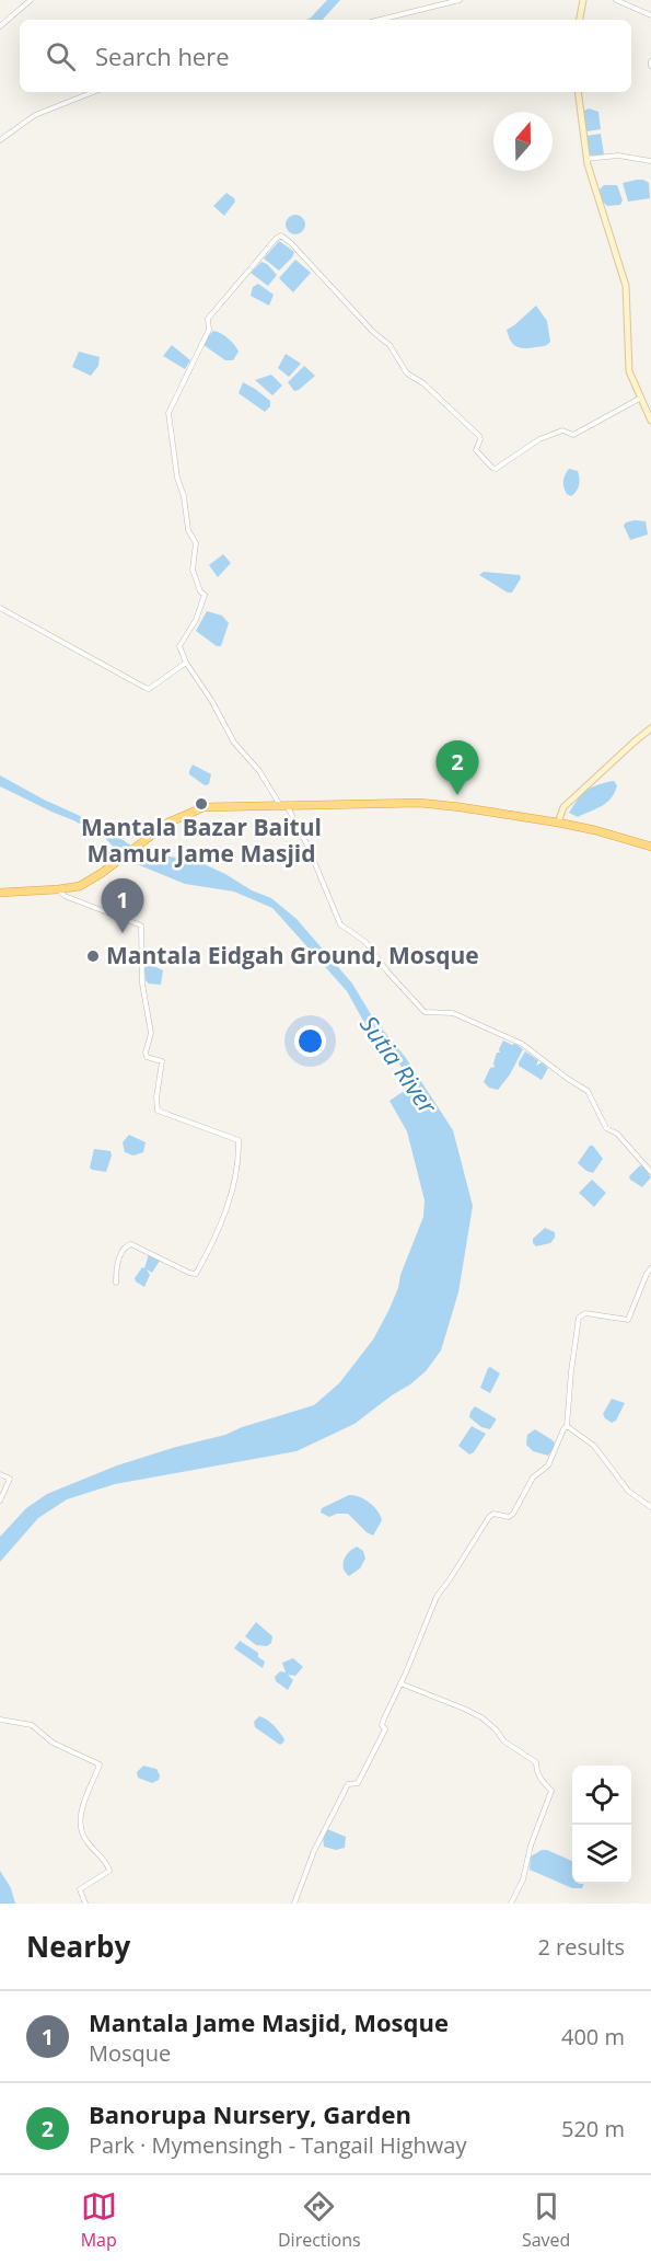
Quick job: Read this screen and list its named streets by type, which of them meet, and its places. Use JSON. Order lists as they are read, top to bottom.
{
  "water": ["Sutia River"],
  "places": ["Mantala Bazar Baitul Mamur Jame Masjid", "Mantala Eidgah Ground, Mosque"],
  "north": "top",
  "page": {
    "search": "Search here",
    "pins": ["2", "1"],
    "heading": ["Nearby", "2 results"],
    "list": [
      {
        "mark": "1",
        "name": "Mantala Jame Masjid, Mosque",
        "note": "Mosque",
        "value": "400 m"
      },
      {
        "mark": "2",
        "name": "Banorupa Nursery, Garden",
        "note": "Park · Mymensingh - Tangail Highway",
        "value": "520 m"
      }
    ],
    "nav": ["Map", "Directions", "Saved"]
  }
}
